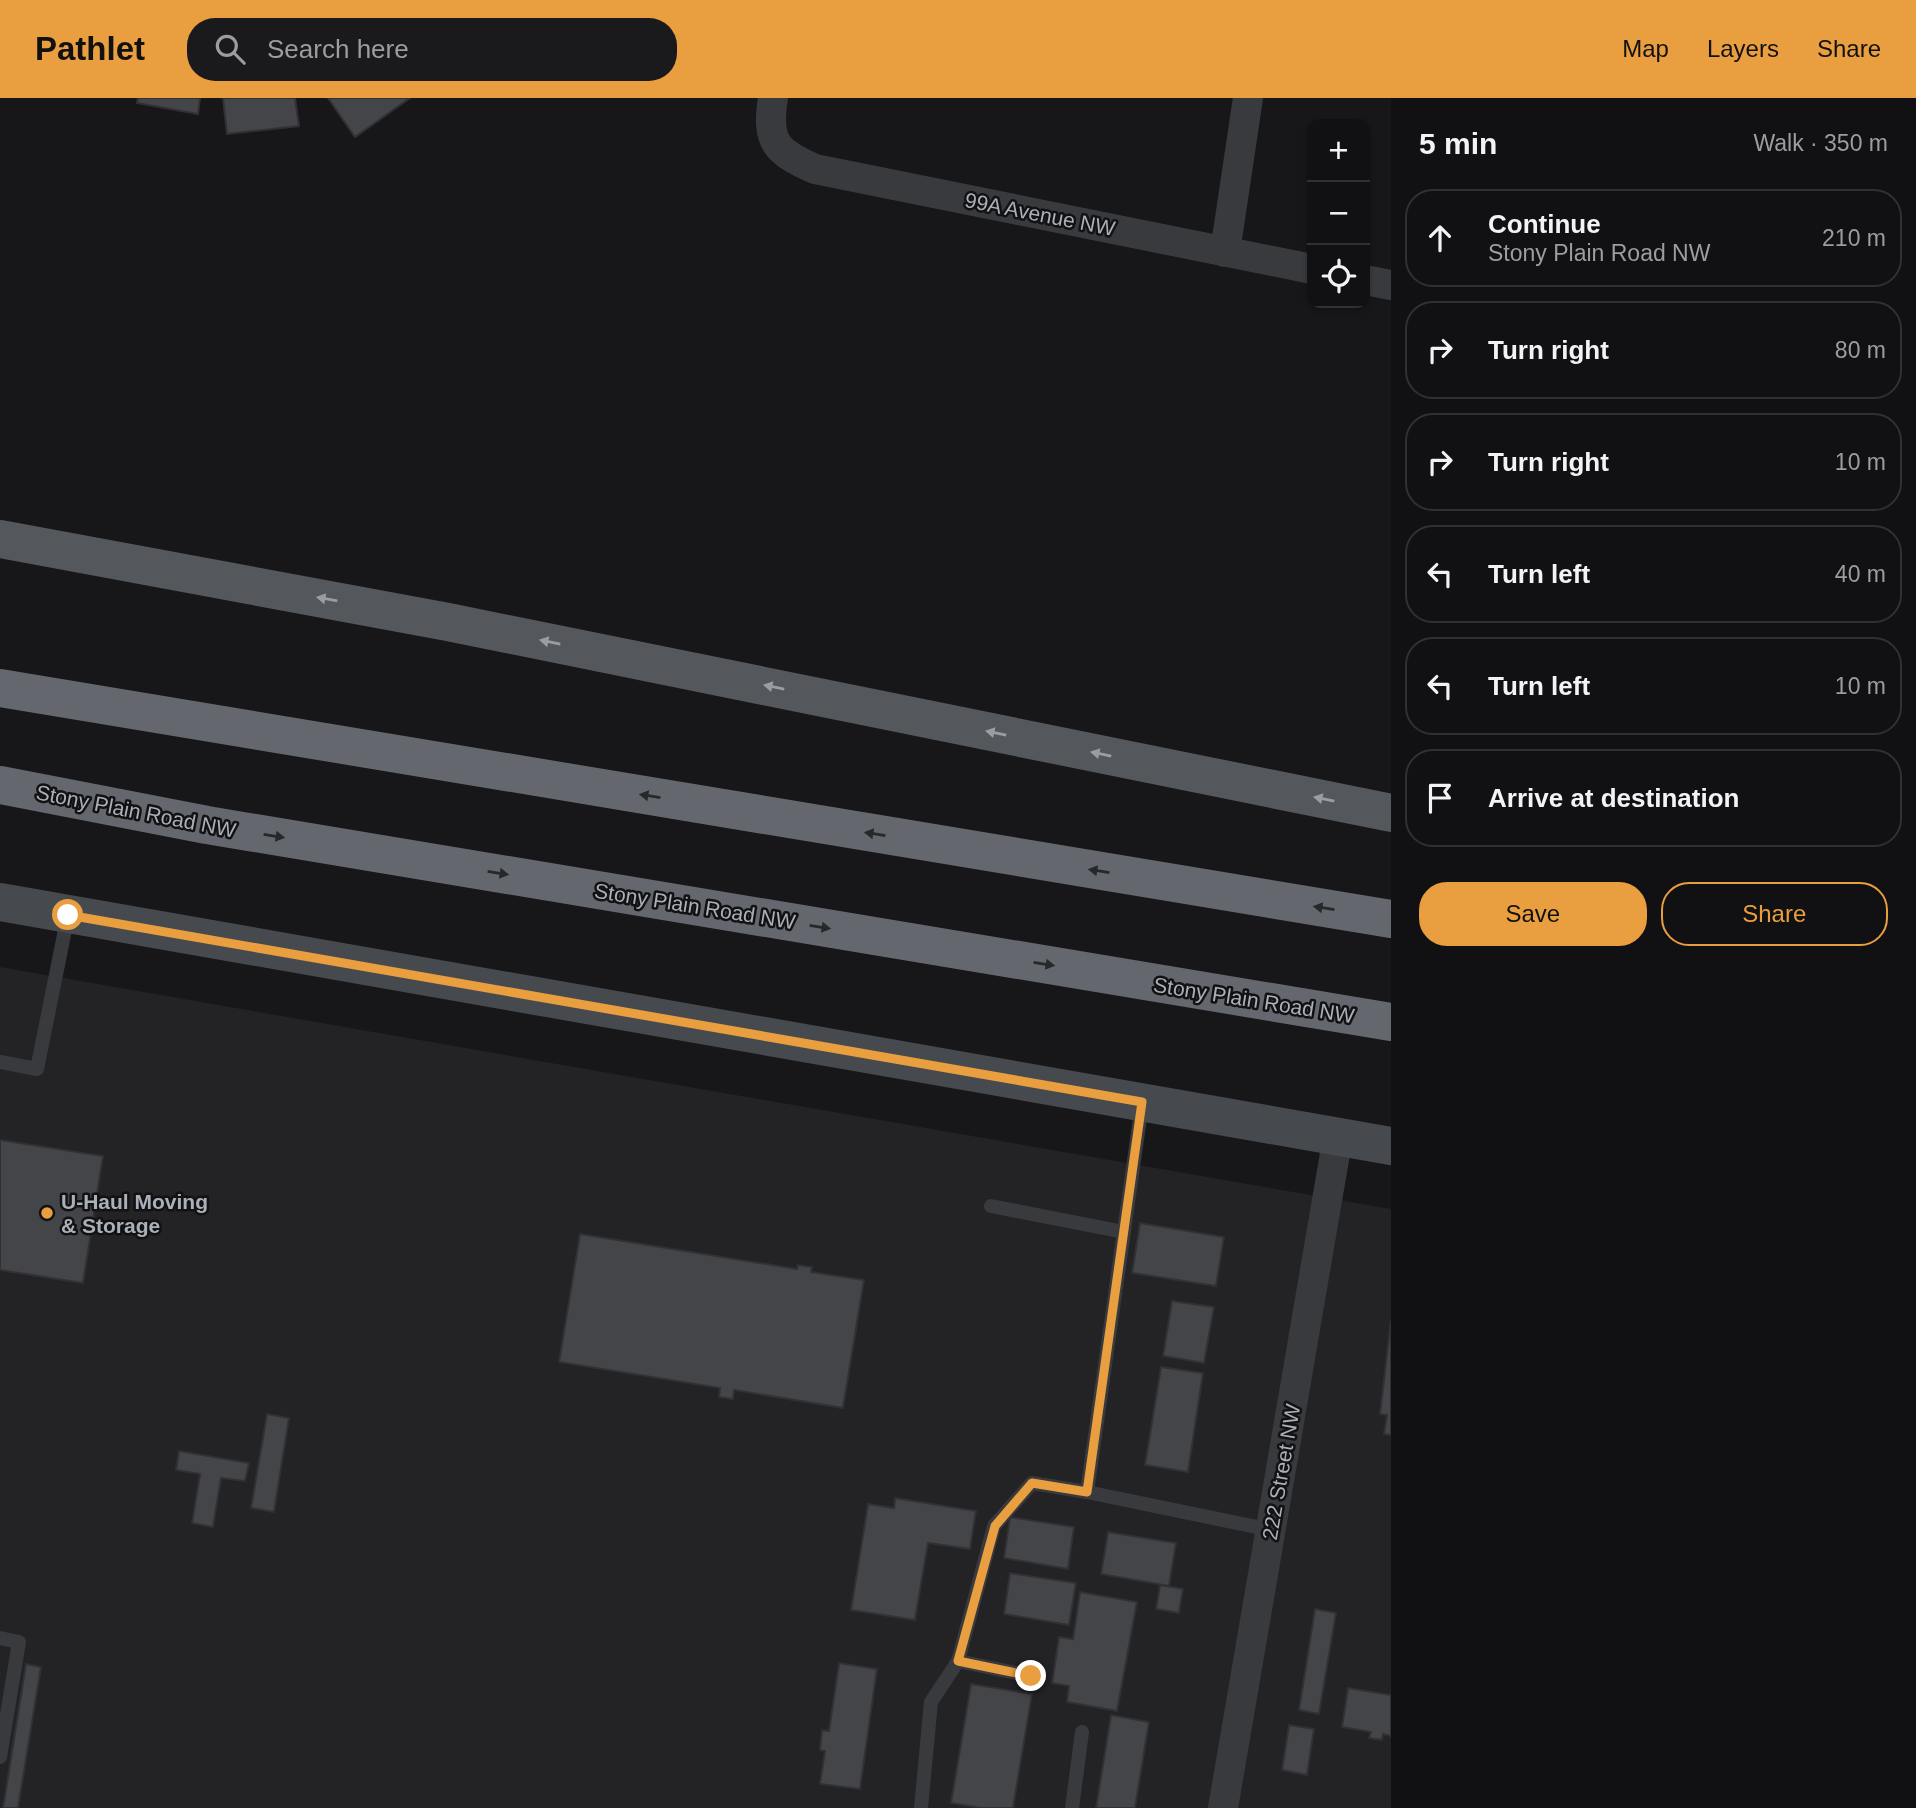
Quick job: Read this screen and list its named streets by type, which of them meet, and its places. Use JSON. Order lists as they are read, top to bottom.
{
  "streets": {
    "highway": ["Stony Plain Road NW"],
    "street": ["99A Avenue NW", "222 Street NW"]
  },
  "places": ["U-Haul Moving & Storage"],
  "page": {
    "header": "Pathlet",
    "search": "Search here",
    "nav": ["Map", "Layers", "Share"],
    "heading": ["5 min", "Walk · 350 m"],
    "map_buttons": ["+", "−"],
    "list": [
      ["Continue", "Stony Plain Road NW", "210 m"],
      ["Turn right", "80 m"],
      ["Turn right", "10 m"],
      ["Turn left", "40 m"],
      ["Turn left", "10 m"],
      "Arrive at destination"
    ],
    "buttons": ["Save", "Share"]
  }
}
